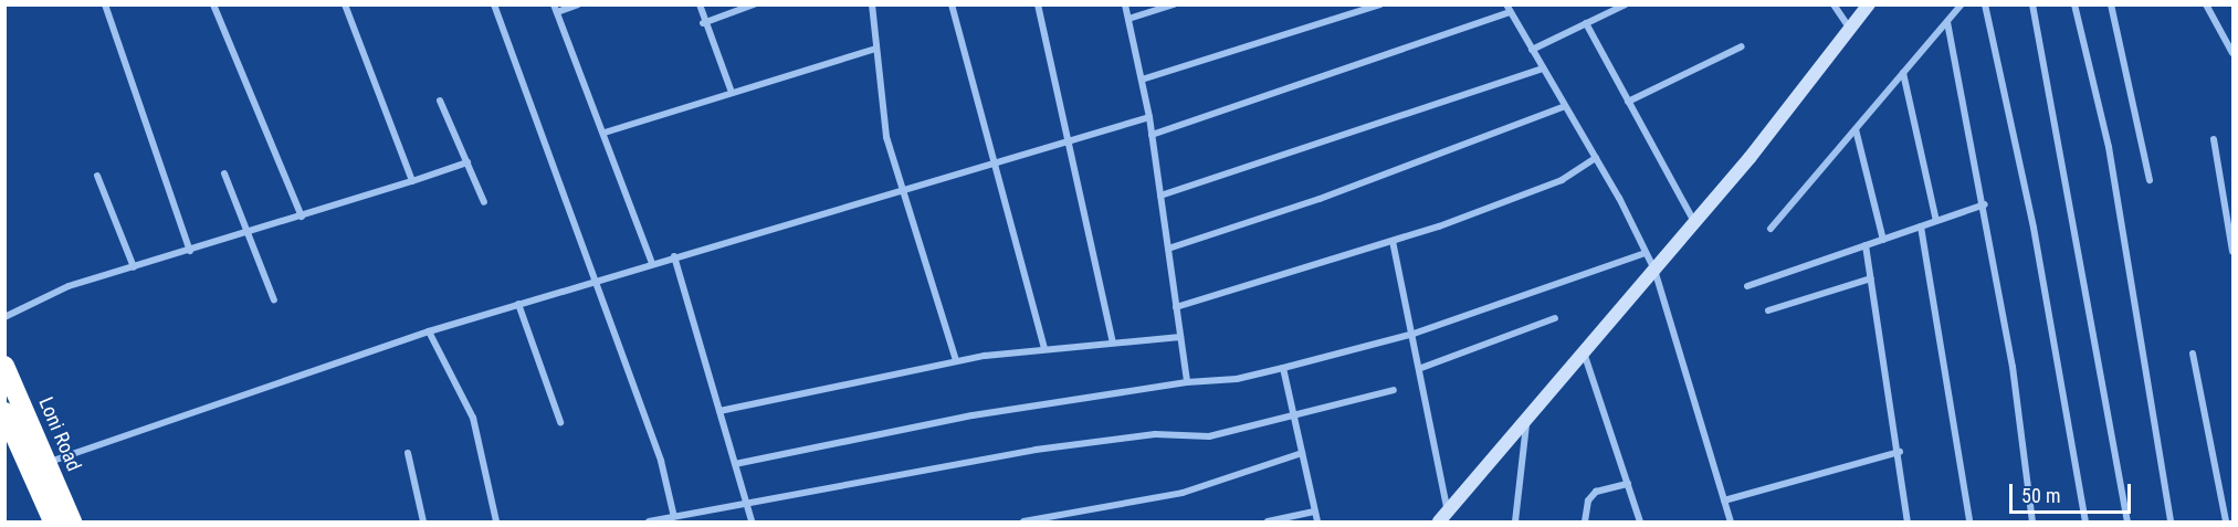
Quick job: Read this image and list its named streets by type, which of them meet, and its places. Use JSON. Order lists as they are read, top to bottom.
{
  "streets": {
    "highway": ["Loni Road"]
  },
  "scale_bar": "50 m"
}
